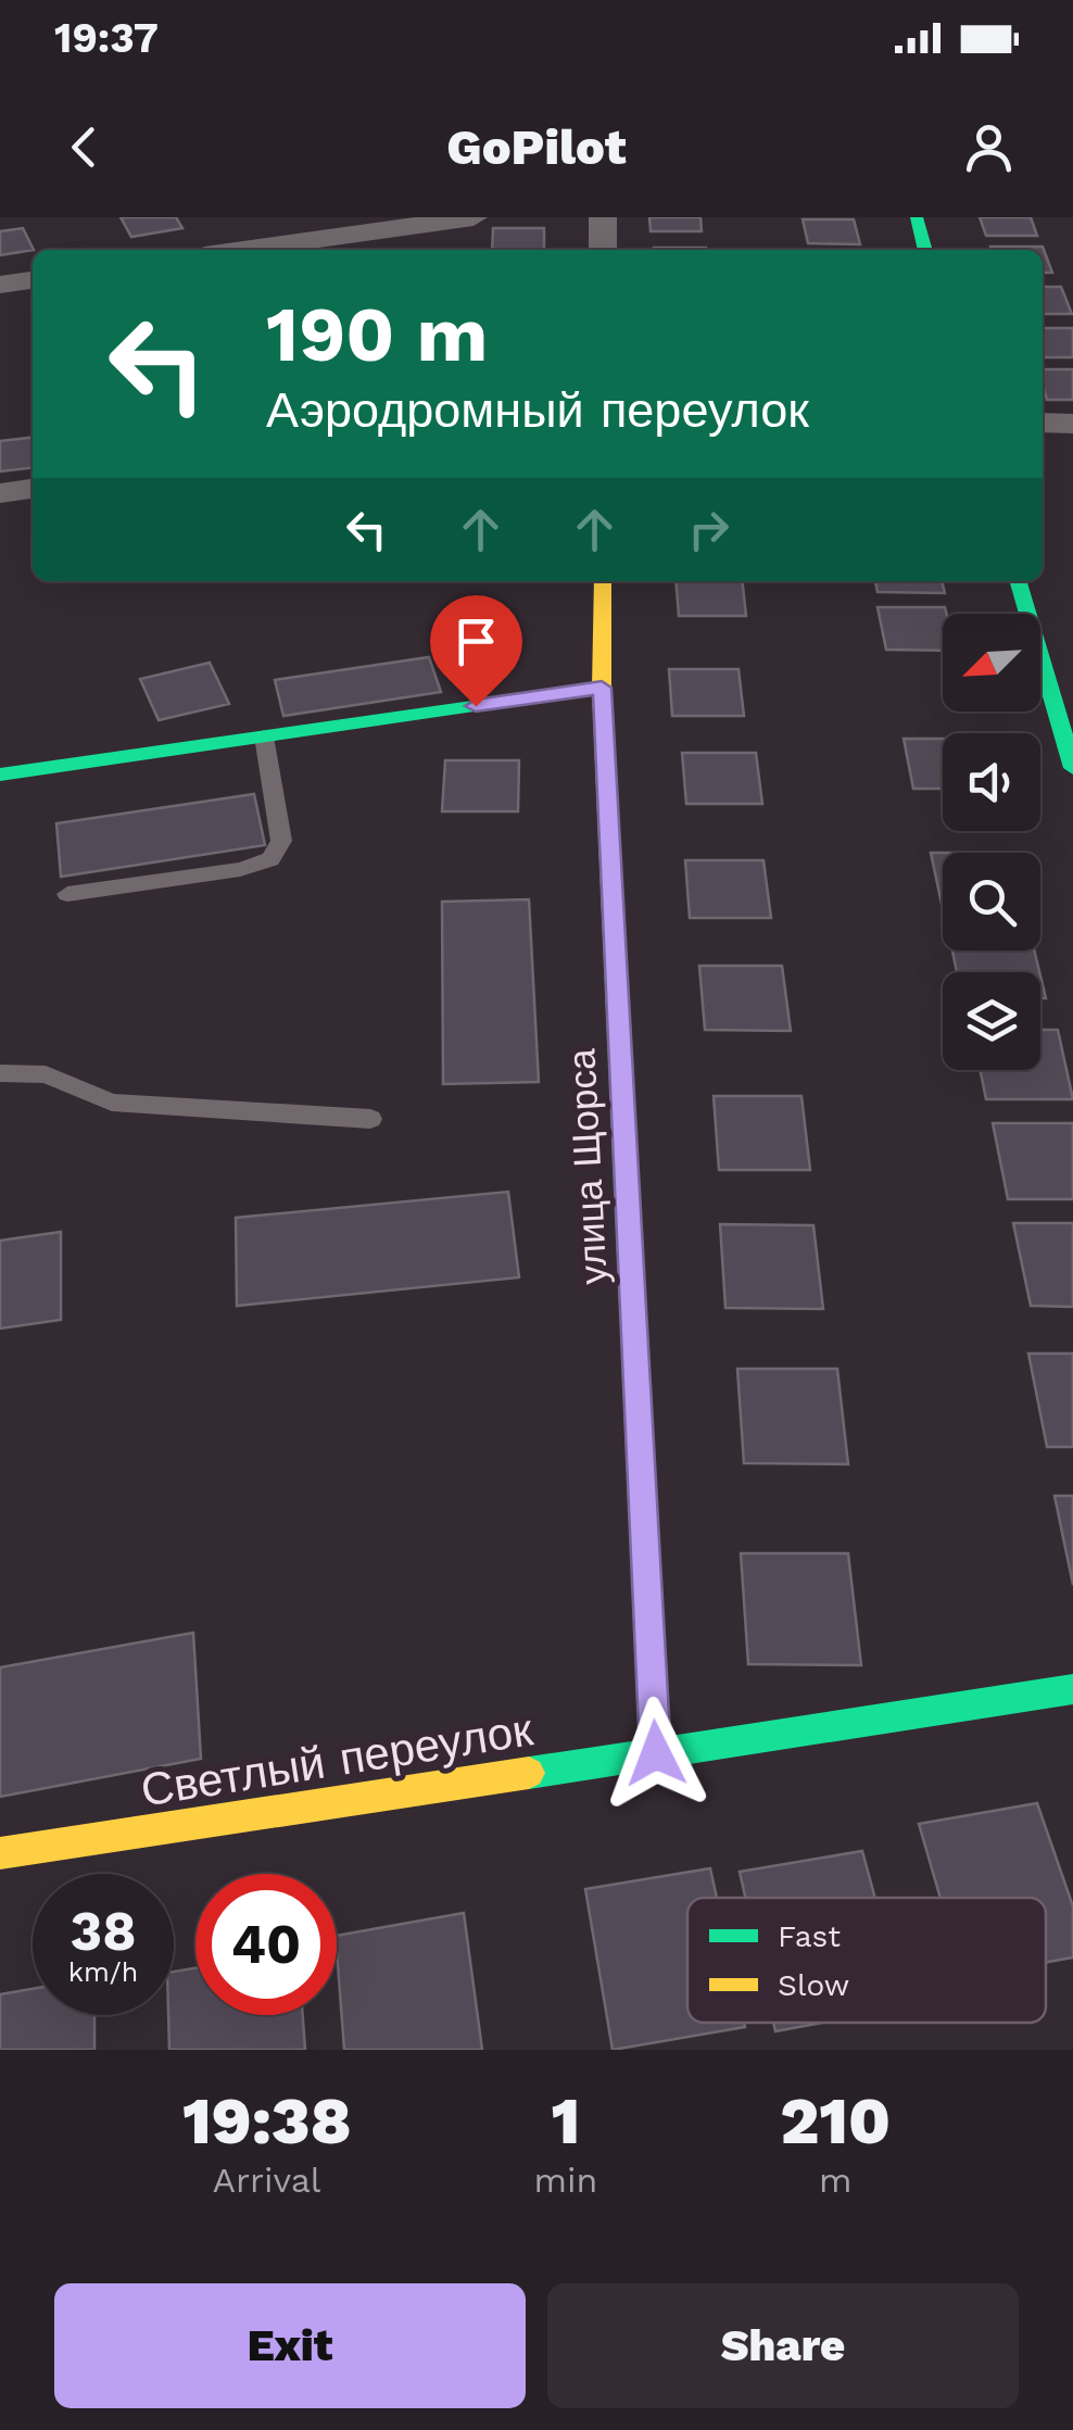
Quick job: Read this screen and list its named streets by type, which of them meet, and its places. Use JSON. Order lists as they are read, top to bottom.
{
  "streets": {
    "street": ["улица Щорса", "Светлый переулок"]
  },
  "crossings": [
    ["улица Щорса", "Светлый переулок"]
  ],
  "legend": ["Fast", "Slow"],
  "north": "bottom left",
  "page": {
    "status": "19:37",
    "header": "GoPilot",
    "turn": ["190 m", "Аэродромный переулок"],
    "speed": "38 km/h",
    "limit": "40",
    "eta": [
      "19:38",
      "Arrival",
      "1",
      "min",
      "210",
      "m"
    ],
    "buttons": ["Exit", "Share"]
  }
}
